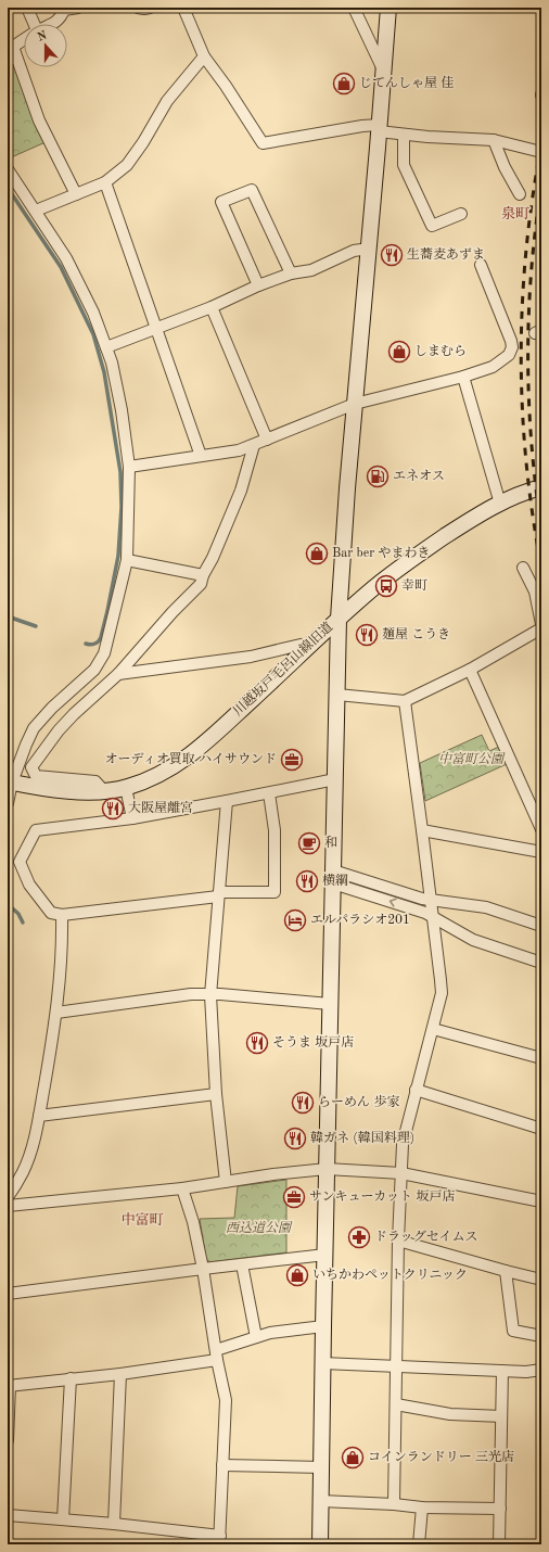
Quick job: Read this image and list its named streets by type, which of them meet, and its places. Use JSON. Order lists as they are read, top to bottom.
{
  "streets": {
    "street": ["川越坂戸毛呂山線旧道"]
  },
  "districts": ["泉町", "中富町"],
  "parks": ["中富町公園", "西込道公園"],
  "places": {
    "shop": [
      "じてんしゃ屋 佳",
      "しまむら",
      "Bar ber やまわき",
      "いちかわペットクリニック",
      "コインランドリー 三光店"
    ],
    "restaurant": [
      "生蕎麦あずま",
      "麺屋 こうき",
      "大阪屋離宮",
      "横綱",
      "そうま 坂戸店",
      "らーめん 歩家",
      "韓ガネ (韓国料理)"
    ],
    "fuel station": ["エネオス"],
    "bus stop": ["幸町"],
    "office": ["オーディオ買取 ハイサウンド", "サンキューカット 坂戸店"],
    "cafe": ["和"],
    "hotel": ["エルパラシオ201"],
    "pharmacy": ["ドラッグセイムス"]
  },
  "north": "top"
}
